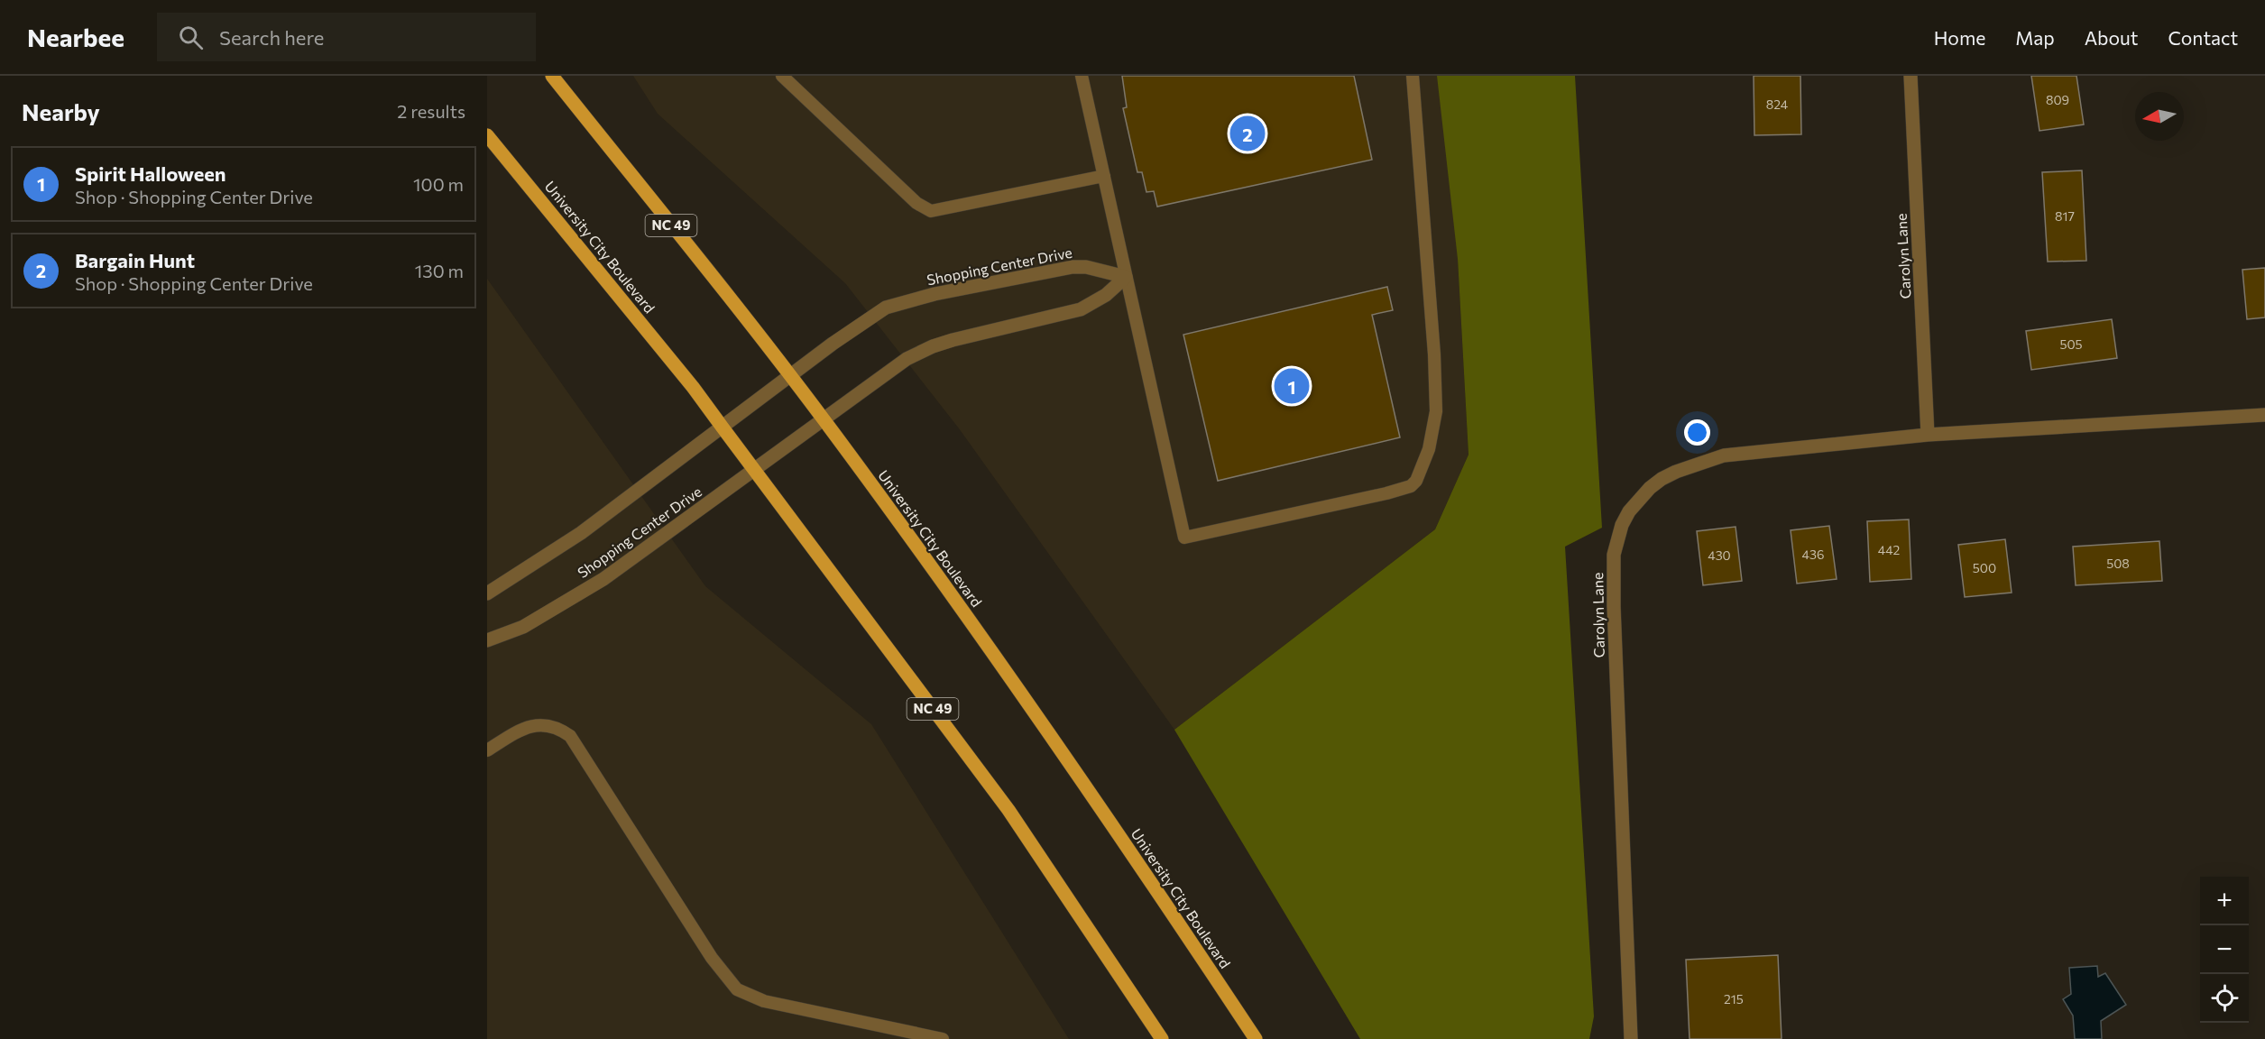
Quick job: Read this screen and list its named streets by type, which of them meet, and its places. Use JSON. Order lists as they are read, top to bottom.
{
  "streets": {
    "main road": ["NC 49", "University City Boulevard"],
    "street": ["Carolyn Lane", "Shopping Center Drive"]
  },
  "crossings": [
    ["University City Boulevard", "Shopping Center Drive"]
  ],
  "house_numbers": [
    "809",
    "824",
    "817",
    "505",
    "442",
    "436",
    "430",
    "508",
    "500",
    "215"
  ],
  "north": "left",
  "page": {
    "header": "Nearbee",
    "search": "Search here",
    "nav": [
      "Home",
      "Map",
      "About",
      "Contact"
    ],
    "heading": ["Nearby", "2 results"],
    "pins": ["2", "1"],
    "list": [
      {
        "mark": "1",
        "name": "Spirit Halloween",
        "note": "Shop · Shopping Center Drive",
        "value": "100 m"
      },
      {
        "mark": "2",
        "name": "Bargain Hunt",
        "note": "Shop · Shopping Center Drive",
        "value": "130 m"
      }
    ],
    "map_buttons": ["+", "−"]
  }
}
